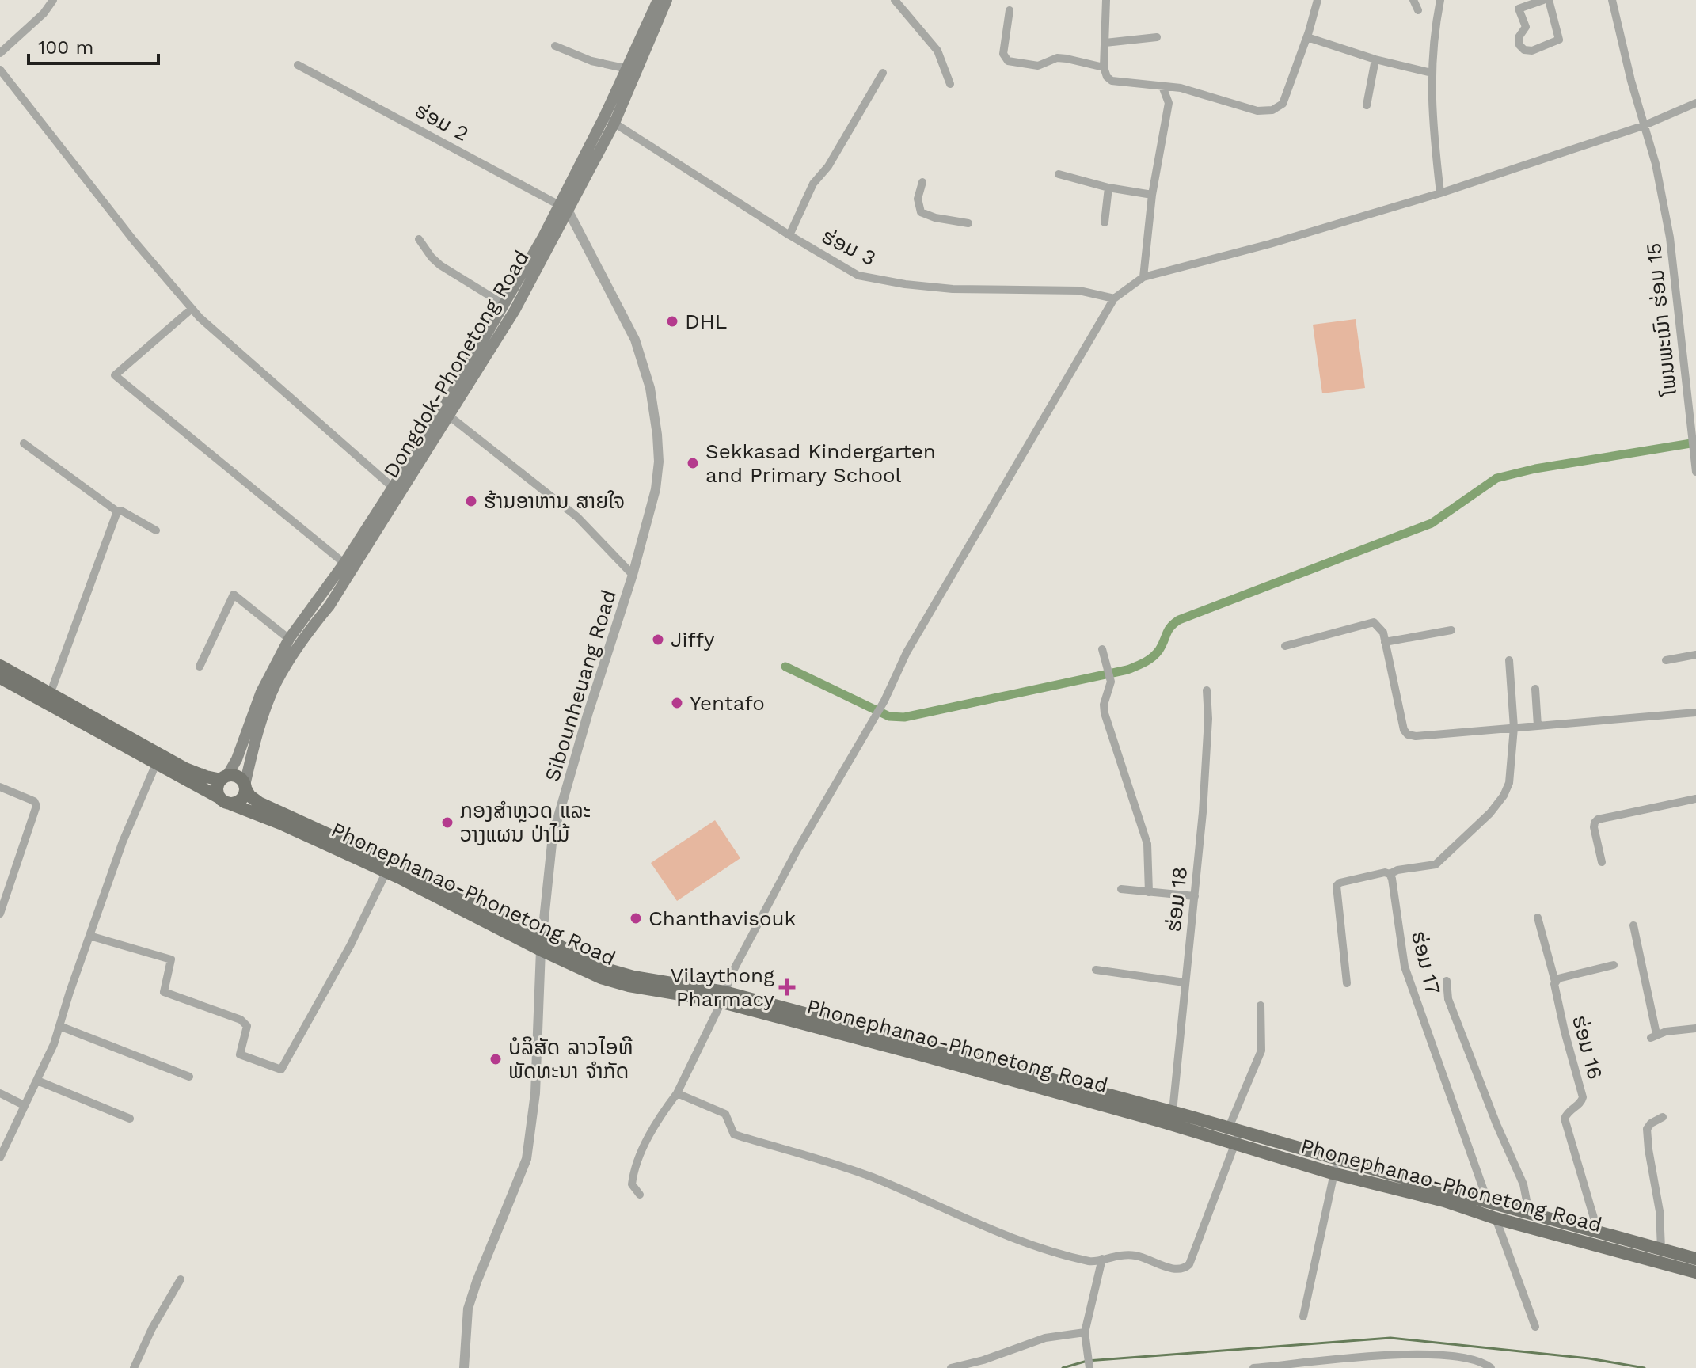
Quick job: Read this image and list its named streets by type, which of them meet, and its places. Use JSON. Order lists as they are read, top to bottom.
{
  "streets": {
    "main road": ["Dongdok-Phonetong Road", "Phonephanao-Phonetong Road"],
    "street": [
      "ຮ່ອມ 2",
      "ຮ່ອມ 3",
      "ໂພນພະເນົາ ຮ່ອມ 15",
      "Sibounheuang Road",
      "ຮ່ອມ 18",
      "ຮ່ອມ 17",
      "ຮ່ອມ 16"
    ]
  },
  "crossings": [
    ["ຮ່ອມ 2", "Dongdok-Phonetong Road"],
    ["ຮ່ອມ 2", "Sibounheuang Road"],
    ["ຮ່ອມ 3", "Dongdok-Phonetong Road"],
    ["Dongdok-Phonetong Road", "Sibounheuang Road"],
    ["Sibounheuang Road", "Phonephanao-Phonetong Road"],
    ["Phonephanao-Phonetong Road", "ຮ່ອມ 18"],
    ["Phonephanao-Phonetong Road", "ຮ່ອມ 17"],
    ["Phonephanao-Phonetong Road", "ຮ່ອມ 16"]
  ],
  "places": {
    "other": [
      "DHL",
      "Sekkasad Kindergarten and Primary School",
      "ຮ້ານອາຫານ ສາຍໃຈ",
      "Jiffy",
      "Yentafo",
      "ກອງສໍາຫຼວດ ແລະ ວາງແຜນ ປ່າໄມ້",
      "Chanthavisouk",
      "ບໍລິສັດ ລາວໄອທີ ພັດທະນາ ຈຳກັດ"
    ],
    "health": ["Vilaythong Pharmacy"]
  },
  "scale_bar": "100 m"
}
